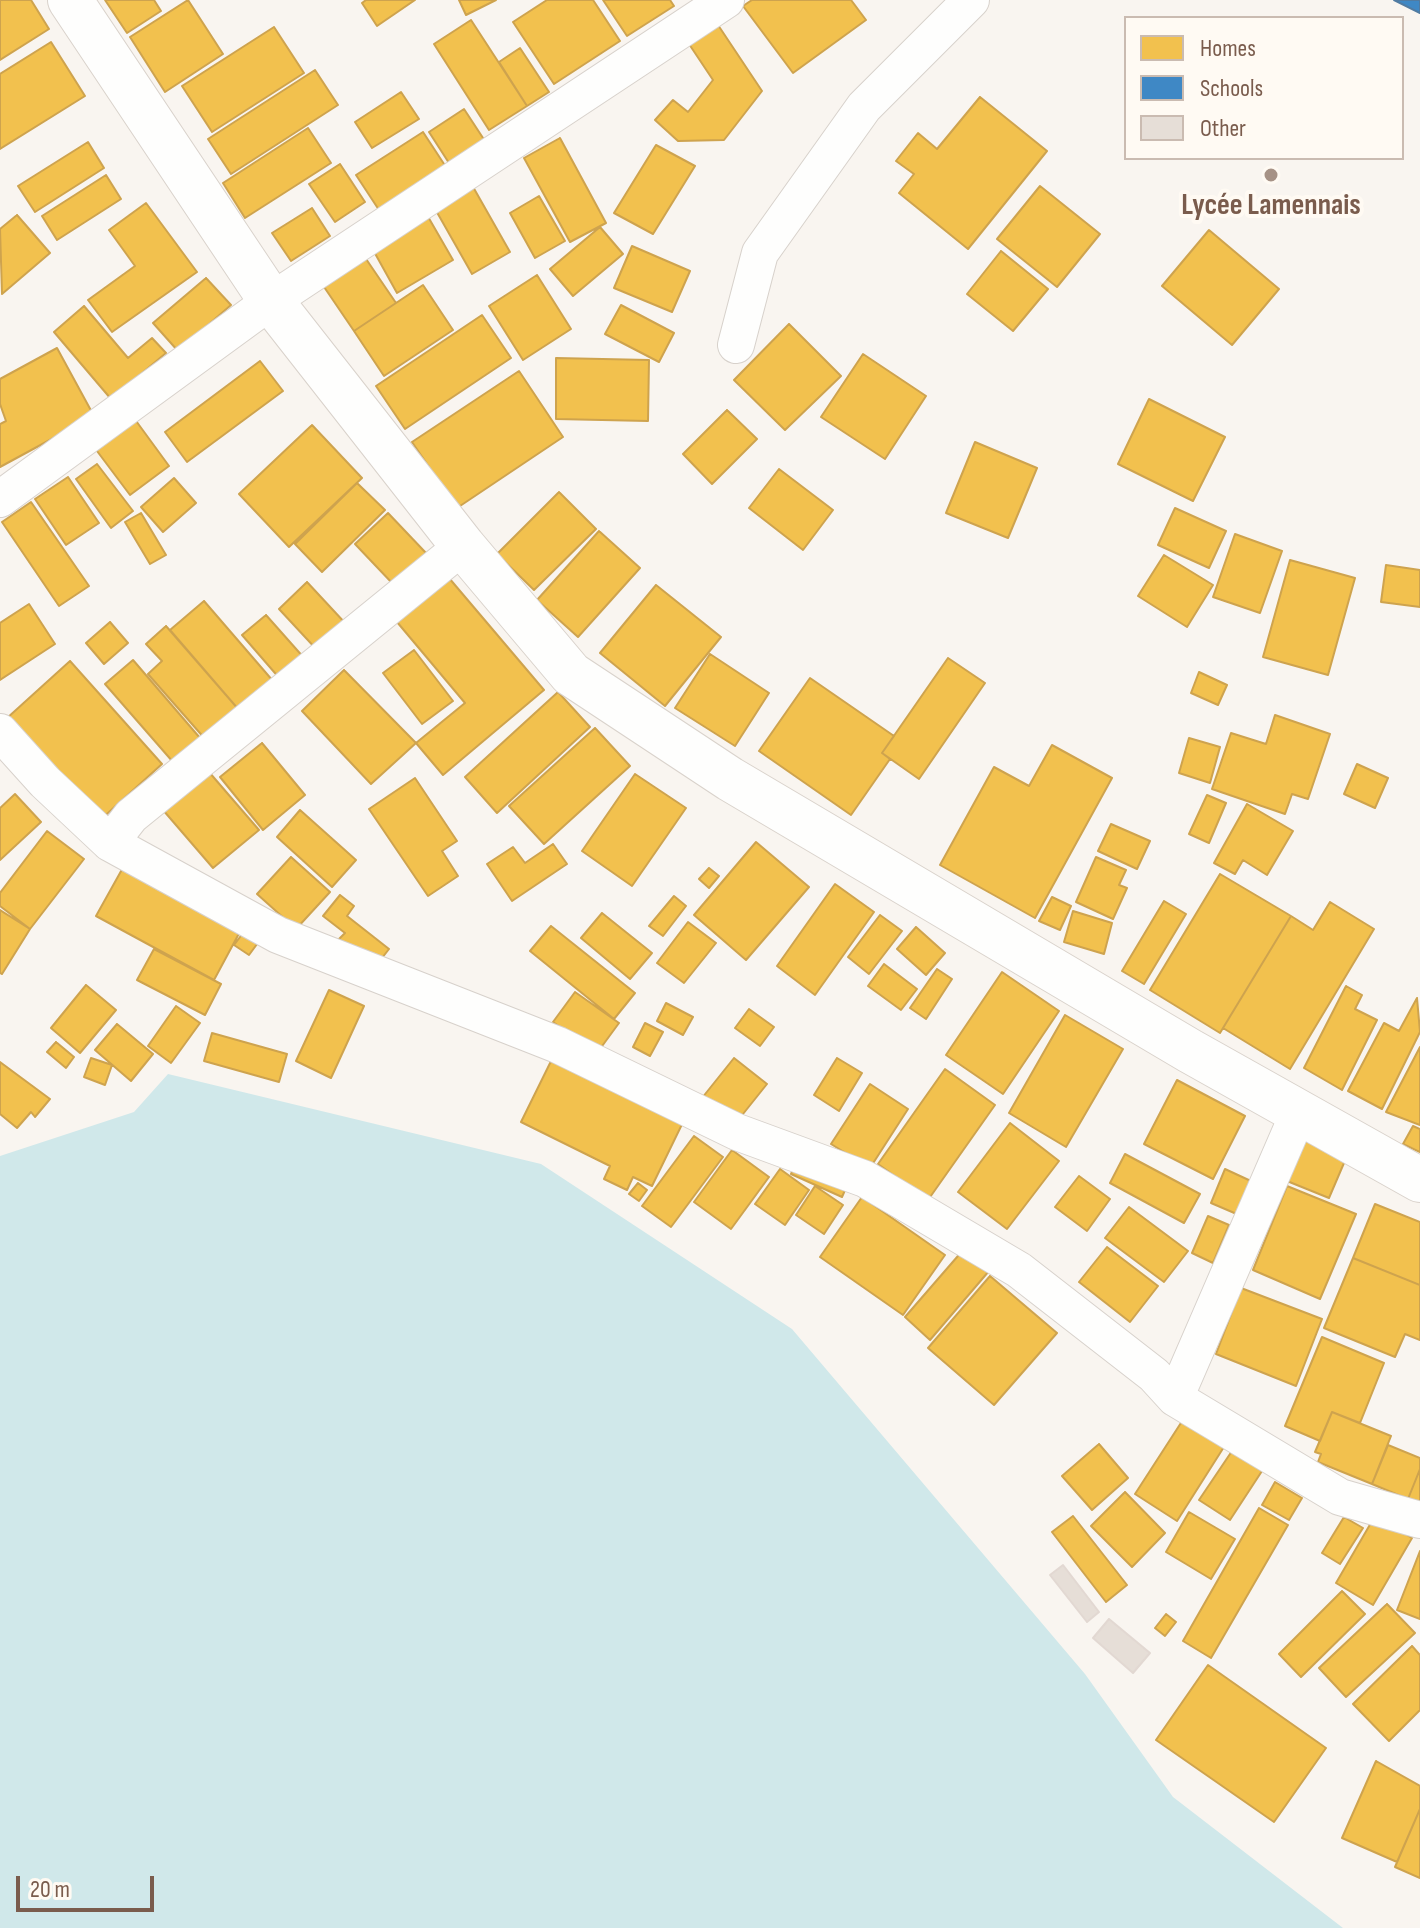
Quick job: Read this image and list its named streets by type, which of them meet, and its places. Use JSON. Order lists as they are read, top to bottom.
{
  "places": ["Lycée Lamennais"],
  "legend": ["Homes", "Schools", "Other"],
  "scale_bar": "20 m"
}
